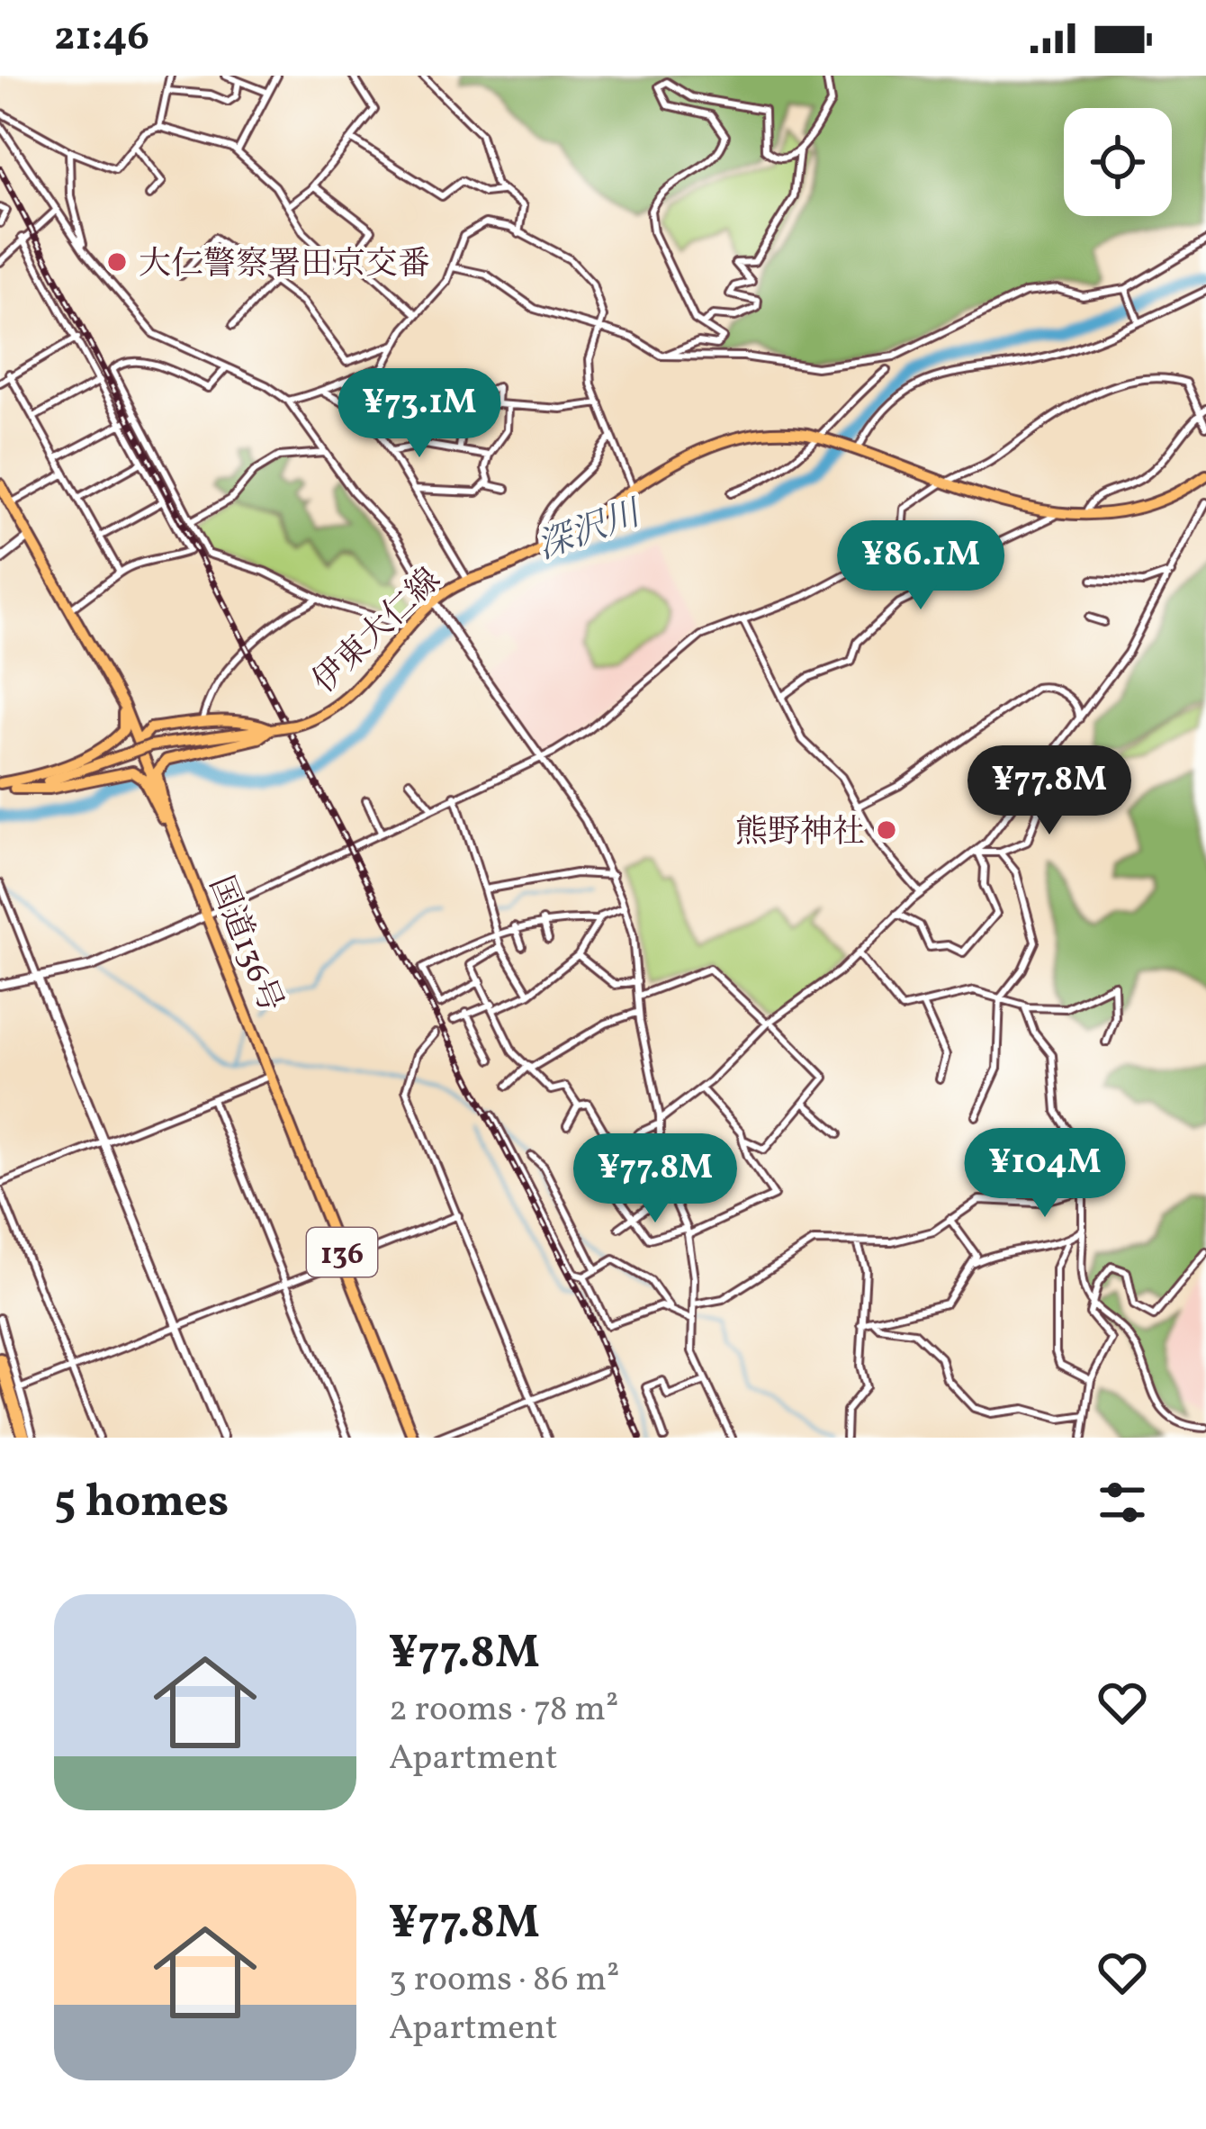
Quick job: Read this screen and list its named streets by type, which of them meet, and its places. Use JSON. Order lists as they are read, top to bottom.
{
  "streets": {
    "main road": ["伊東大仁線", "国道136号", "136"]
  },
  "water": ["深沢川"],
  "places": ["大仁警察署田京交番", "熊野神社"],
  "page": {
    "status": "21:46",
    "price": [
      "¥73.1M",
      "¥86.1M",
      "¥77.8M",
      "¥104M",
      "¥77.8M"
    ],
    "heading": "5 homes",
    "list": [
      {
        "name": "¥77.8M",
        "note": "2 rooms · 78 m² · Apartment"
      },
      {
        "name": "¥77.8M",
        "note": "3 rooms · 86 m² · Apartment"
      }
    ]
  }
}
